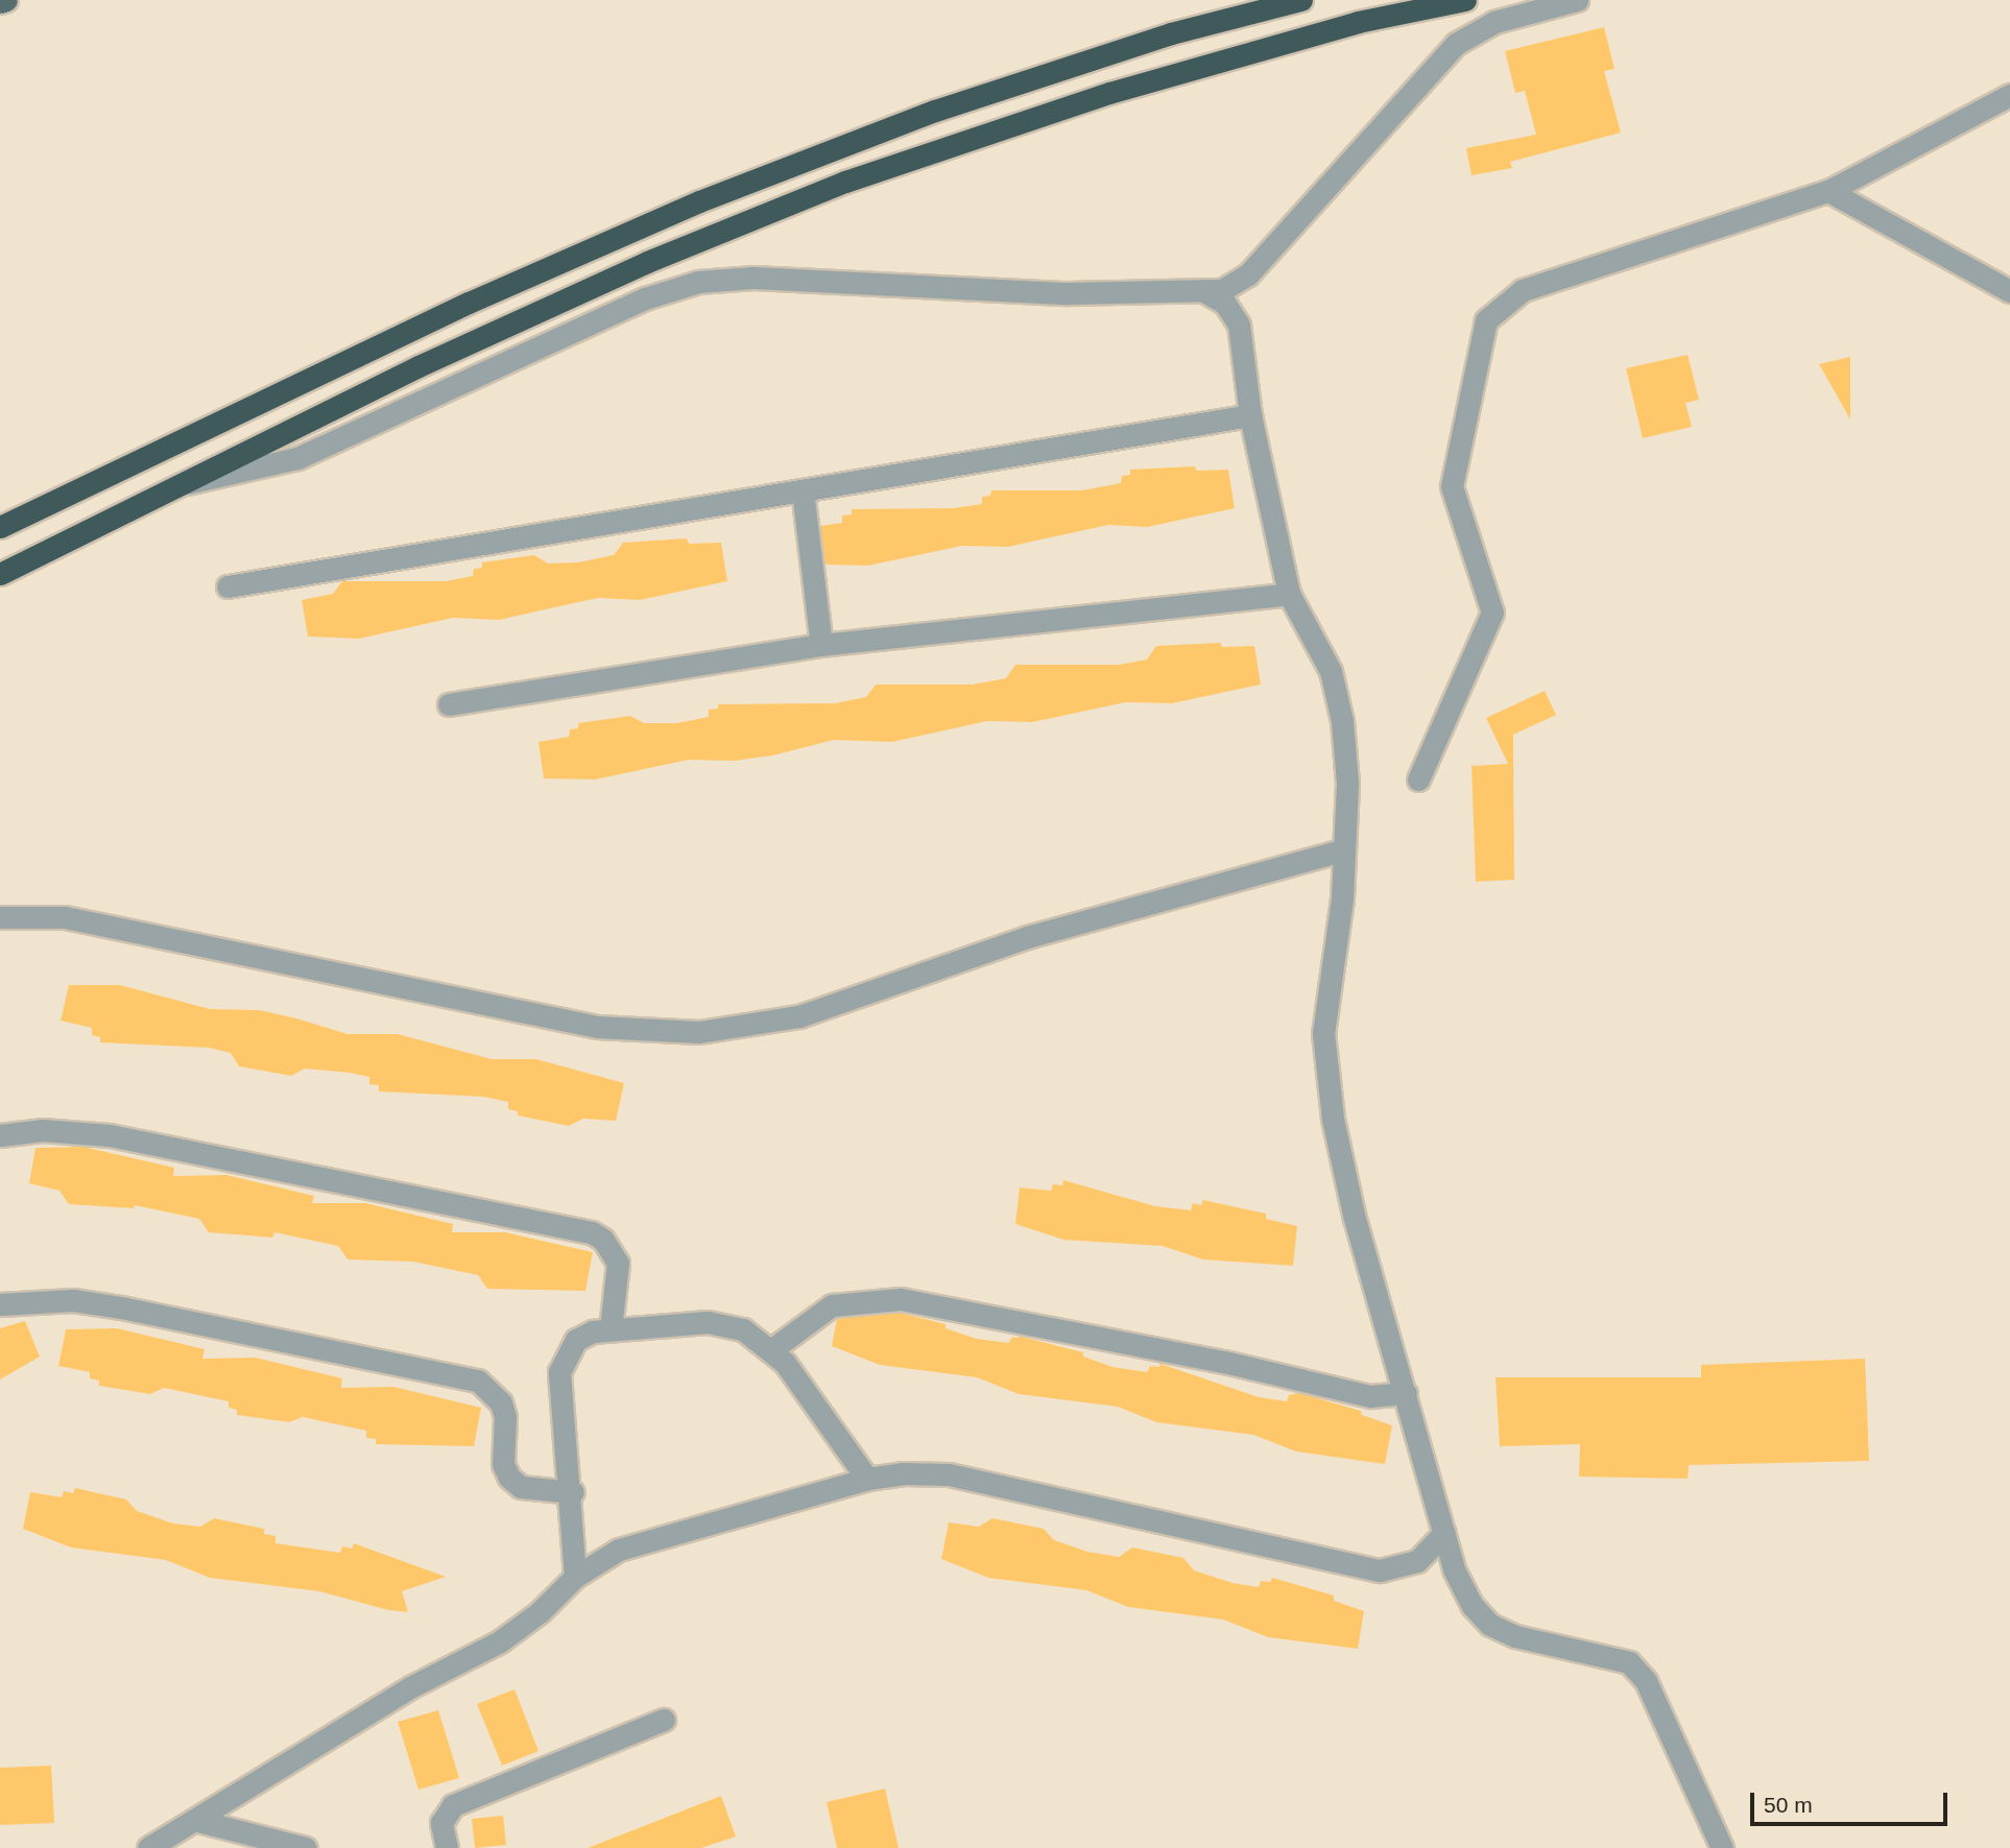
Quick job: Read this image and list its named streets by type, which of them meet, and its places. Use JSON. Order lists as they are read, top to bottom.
{
  "scale_bar": "50 m"
}
